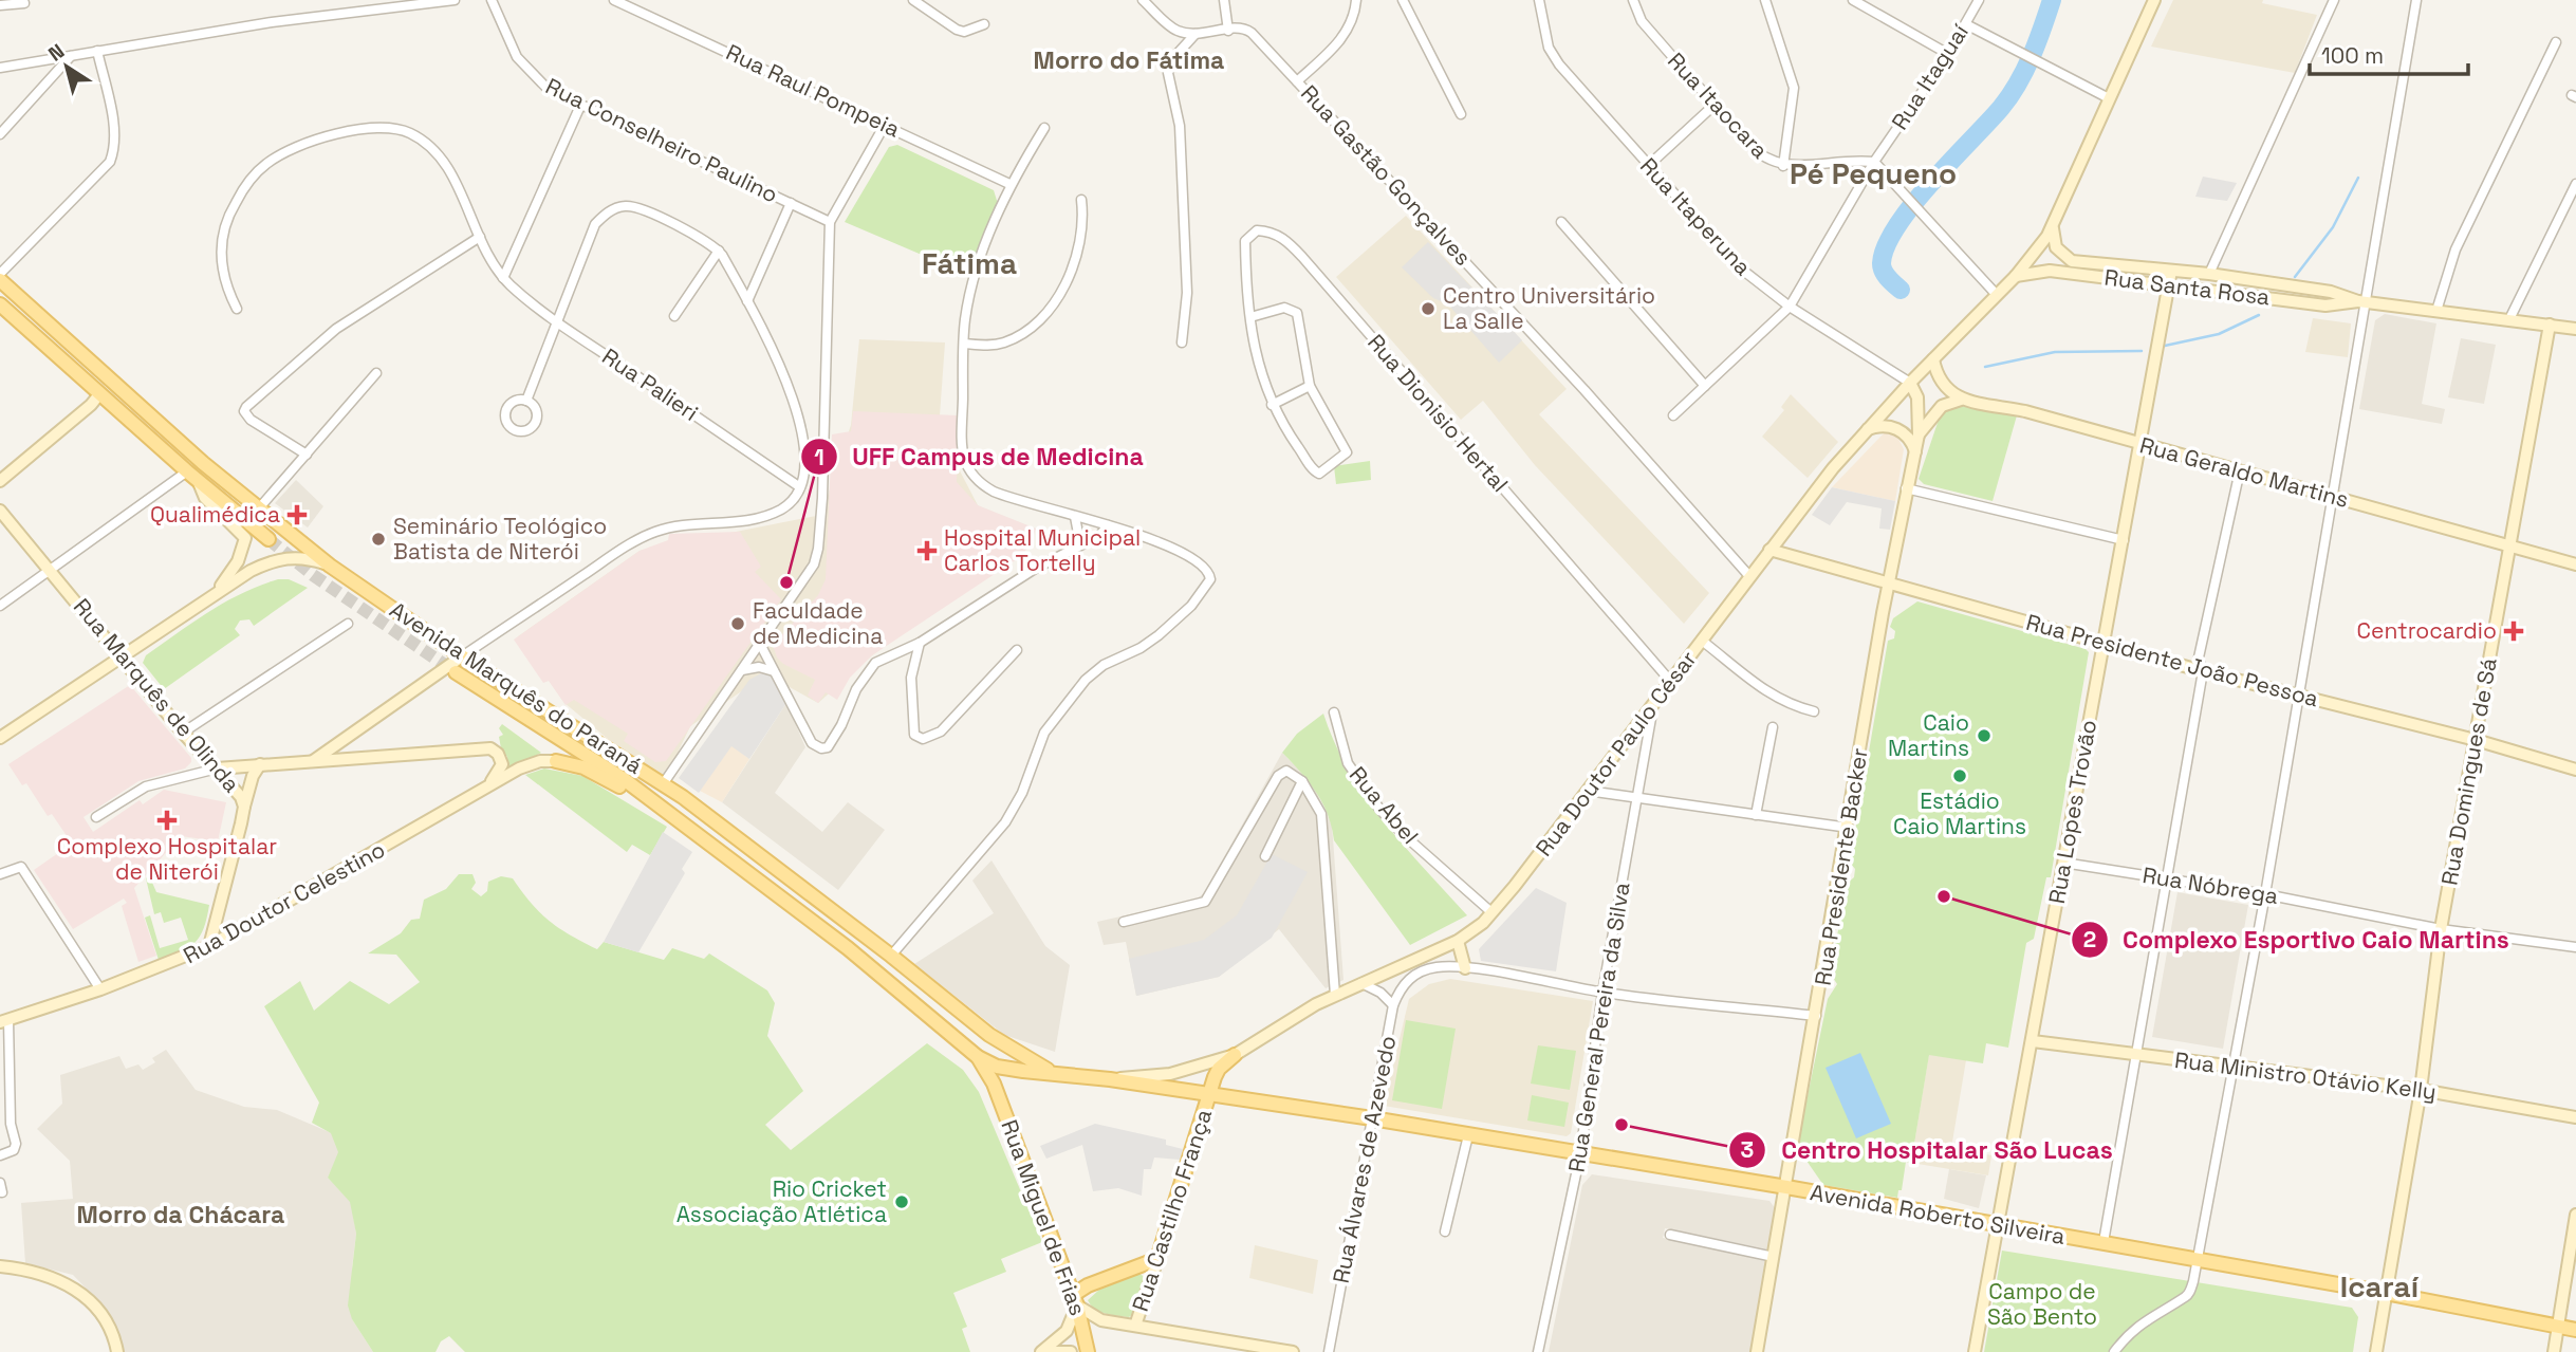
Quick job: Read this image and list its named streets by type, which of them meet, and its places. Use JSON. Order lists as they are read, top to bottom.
{
  "streets": {
    "main road": [
      "Avenida Marquês do Paraná",
      "Rua Doutor Paulo César",
      "Rua Castilho França",
      "Avenida Roberto Silveira",
      "Rua Miguel de Frias"
    ],
    "street": [
      "Rua Itaguaí",
      "Rua Raul Pompeia",
      "Rua Itaocara",
      "Rua Conselheiro Paulino",
      "Rua Gastão Gonçalves",
      "Rua Itaperuna",
      "Rua Santa Rosa",
      "Rua Palieri",
      "Rua Dionisio Hertal",
      "Rua Geraldo Martins",
      "Rua Presidente João Pessoa",
      "Rua Marquês de Olinda",
      "Rua Domingues de Sá",
      "Rua Abel",
      "Rua Lopes Trovão",
      "Rua Presidente Backer",
      "Rua Nóbrega",
      "Rua Doutor Celestino",
      "Rua General Pereira da Silva",
      "Rua Ministro Otávio Kelly",
      "Rua Álvares de Azevedo"
    ]
  },
  "crossings": [
    ["Rua Itaguaí", "Rua Itaocara"],
    ["Rua Itaguaí", "Rua Itaperuna"],
    ["Rua Gastão Gonçalves", "Rua Doutor Paulo César"],
    ["Rua Itaperuna", "Rua Doutor Paulo César"],
    ["Rua Itaperuna", "Rua Presidente Backer"],
    ["Rua Santa Rosa", "Rua Doutor Paulo César"],
    ["Rua Santa Rosa", "Rua Domingues de Sá"],
    ["Rua Santa Rosa", "Rua Lopes Trovão"],
    ["Rua Dionisio Hertal", "Rua Doutor Paulo César"],
    ["Rua Geraldo Martins", "Rua Domingues de Sá"],
    ["Rua Geraldo Martins", "Rua Lopes Trovão"],
    ["Rua Presidente João Pessoa", "Rua Doutor Paulo César"],
    ["Rua Presidente João Pessoa", "Rua Domingues de Sá"],
    ["Rua Presidente João Pessoa", "Rua Lopes Trovão"],
    ["Rua Presidente João Pessoa", "Rua Presidente Backer"],
    ["Avenida Marquês do Paraná", "Rua Doutor Paulo César"],
    ["Avenida Marquês do Paraná", "Rua Miguel de Frias"],
    ["Rua Marquês de Olinda", "Rua Doutor Celestino"],
    ["Rua Doutor Paulo César", "Rua Abel"],
    ["Rua Doutor Paulo César", "Rua Presidente Backer"],
    ["Rua Doutor Paulo César", "Rua General Pereira da Silva"],
    ["Rua Doutor Paulo César", "Rua Álvares de Azevedo"],
    ["Rua Doutor Paulo César", "Rua Castilho França"],
    ["Rua Doutor Paulo César", "Avenida Roberto Silveira"],
    ["Rua Domingues de Sá", "Rua Nóbrega"],
    ["Rua Domingues de Sá", "Rua Ministro Otávio Kelly"],
    ["Rua Domingues de Sá", "Avenida Roberto Silveira"],
    ["Rua Lopes Trovão", "Rua Nóbrega"],
    ["Rua Lopes Trovão", "Rua Ministro Otávio Kelly"],
    ["Rua Lopes Trovão", "Avenida Roberto Silveira"],
    ["Rua Presidente Backer", "Avenida Roberto Silveira"],
    ["Rua General Pereira da Silva", "Avenida Roberto Silveira"],
    ["Rua Álvares de Azevedo", "Avenida Roberto Silveira"],
    ["Rua Castilho França", "Avenida Roberto Silveira"]
  ],
  "districts": [
    "Morro do Fátima",
    "Pé Pequeno",
    "Fátima",
    "Morro da Chácara",
    "Icaraí"
  ],
  "parks": ["Campo de São Bento"],
  "places": {
    "other": [
      "Centro Universitário La Salle",
      "Seminário Teológico Batista de Niterói",
      "UFF Campus de Medicina",
      "Faculdade de Medicina",
      "Caio Martins",
      "Estádio Caio Martins",
      "Complexo Esportivo Caio Martins",
      "Centro Hospitalar São Lucas",
      "Rio Cricket Associação Atlética"
    ],
    "health": [
      "Qualimédica",
      "Hospital Municipal Carlos Tortelly",
      "Centrocardio",
      "Complexo Hospitalar de Niterói"
    ]
  },
  "scale_bar": "100 m",
  "north": "top left"
}
